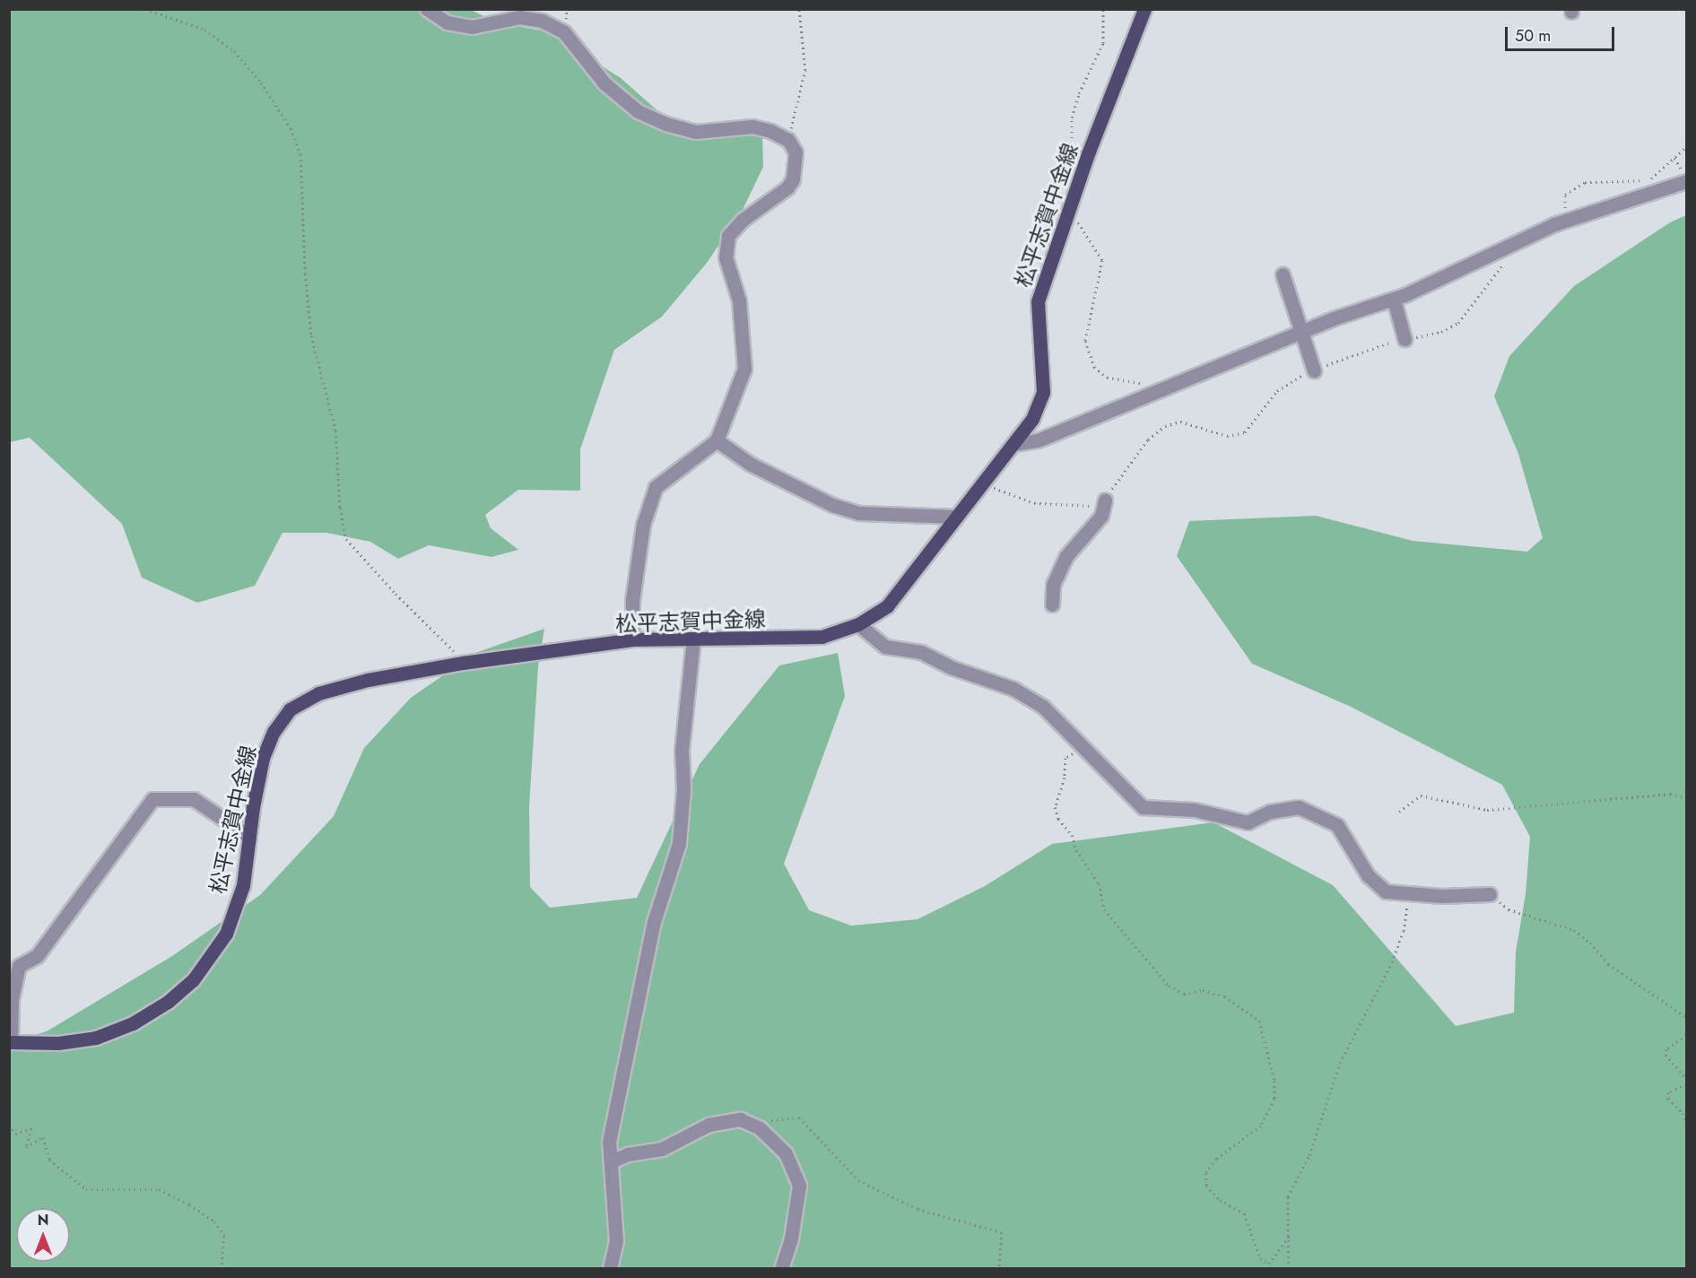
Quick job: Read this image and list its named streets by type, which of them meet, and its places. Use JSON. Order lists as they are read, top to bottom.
{
  "streets": {
    "main road": ["松平志賀中金線"]
  },
  "scale_bar": "50 m",
  "north": "top"
}
